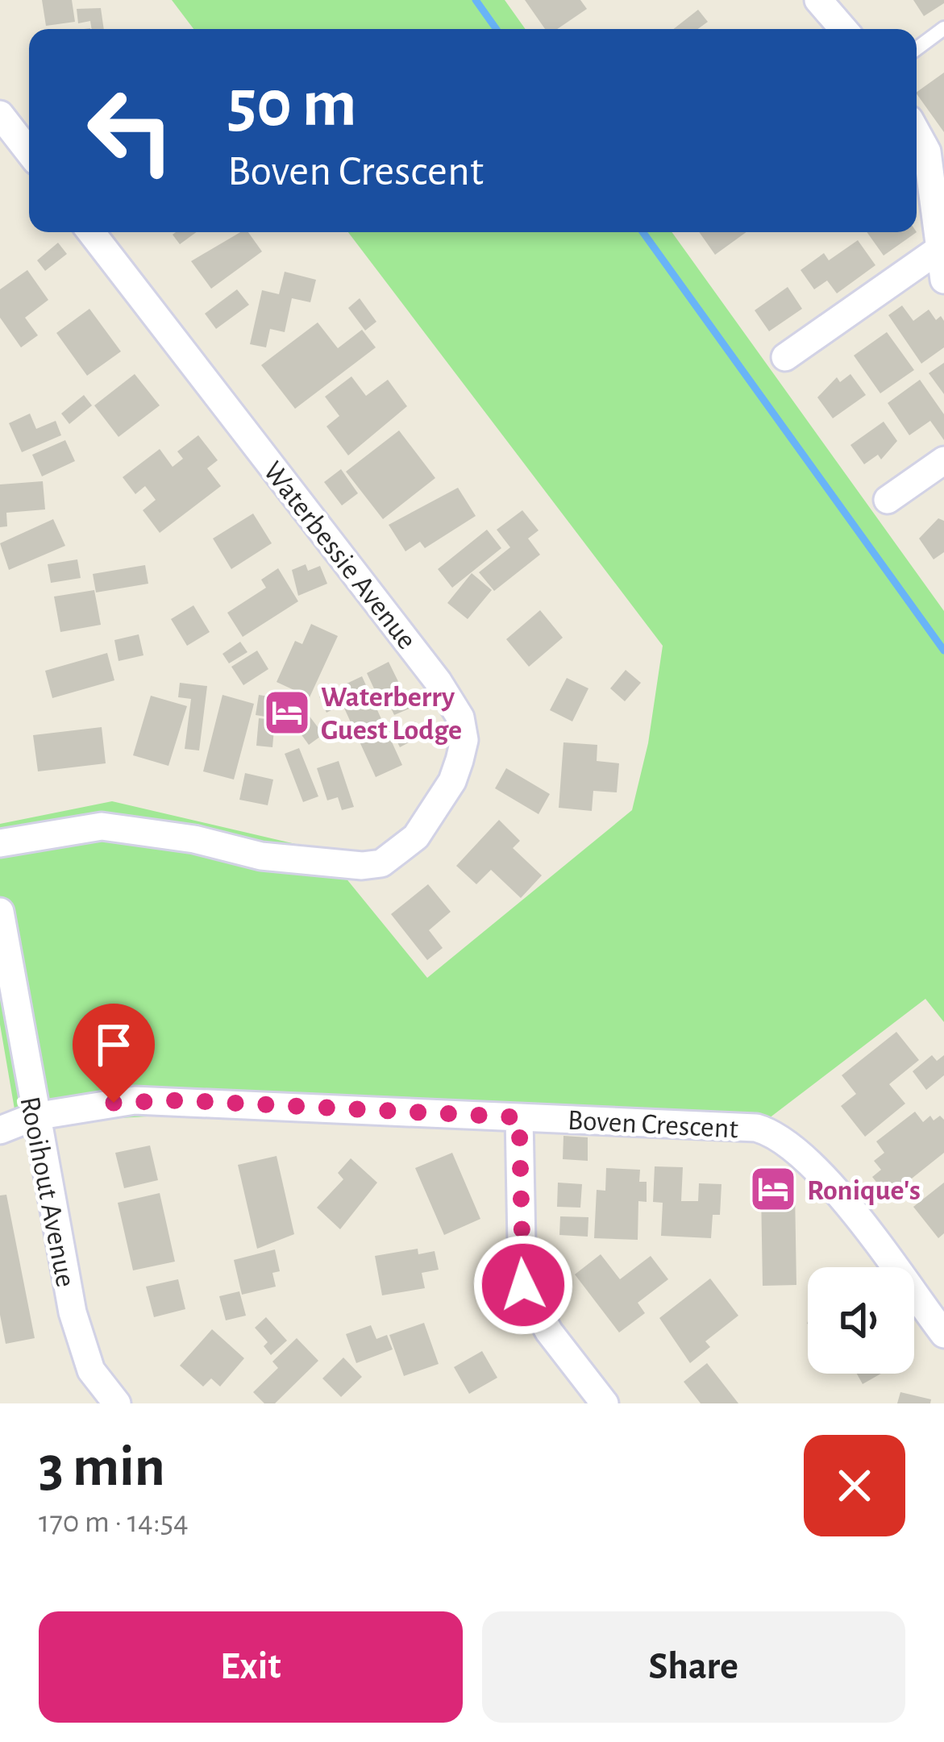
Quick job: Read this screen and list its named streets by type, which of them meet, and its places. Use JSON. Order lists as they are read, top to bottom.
{
  "streets": {
    "street": ["Waterbessie Avenue", "Boven Crescent", "Rooihout Avenue"]
  },
  "crossings": [
    ["Boven Crescent", "Rooihout Avenue"]
  ],
  "places": {
    "hotel": ["Waterberry Guest Lodge", "Ronique's"]
  },
  "page": {
    "turn": ["50 m", "Boven Crescent"],
    "heading": ["3 min", "170 m · 14:54"],
    "buttons": ["Exit", "Share"]
  }
}
